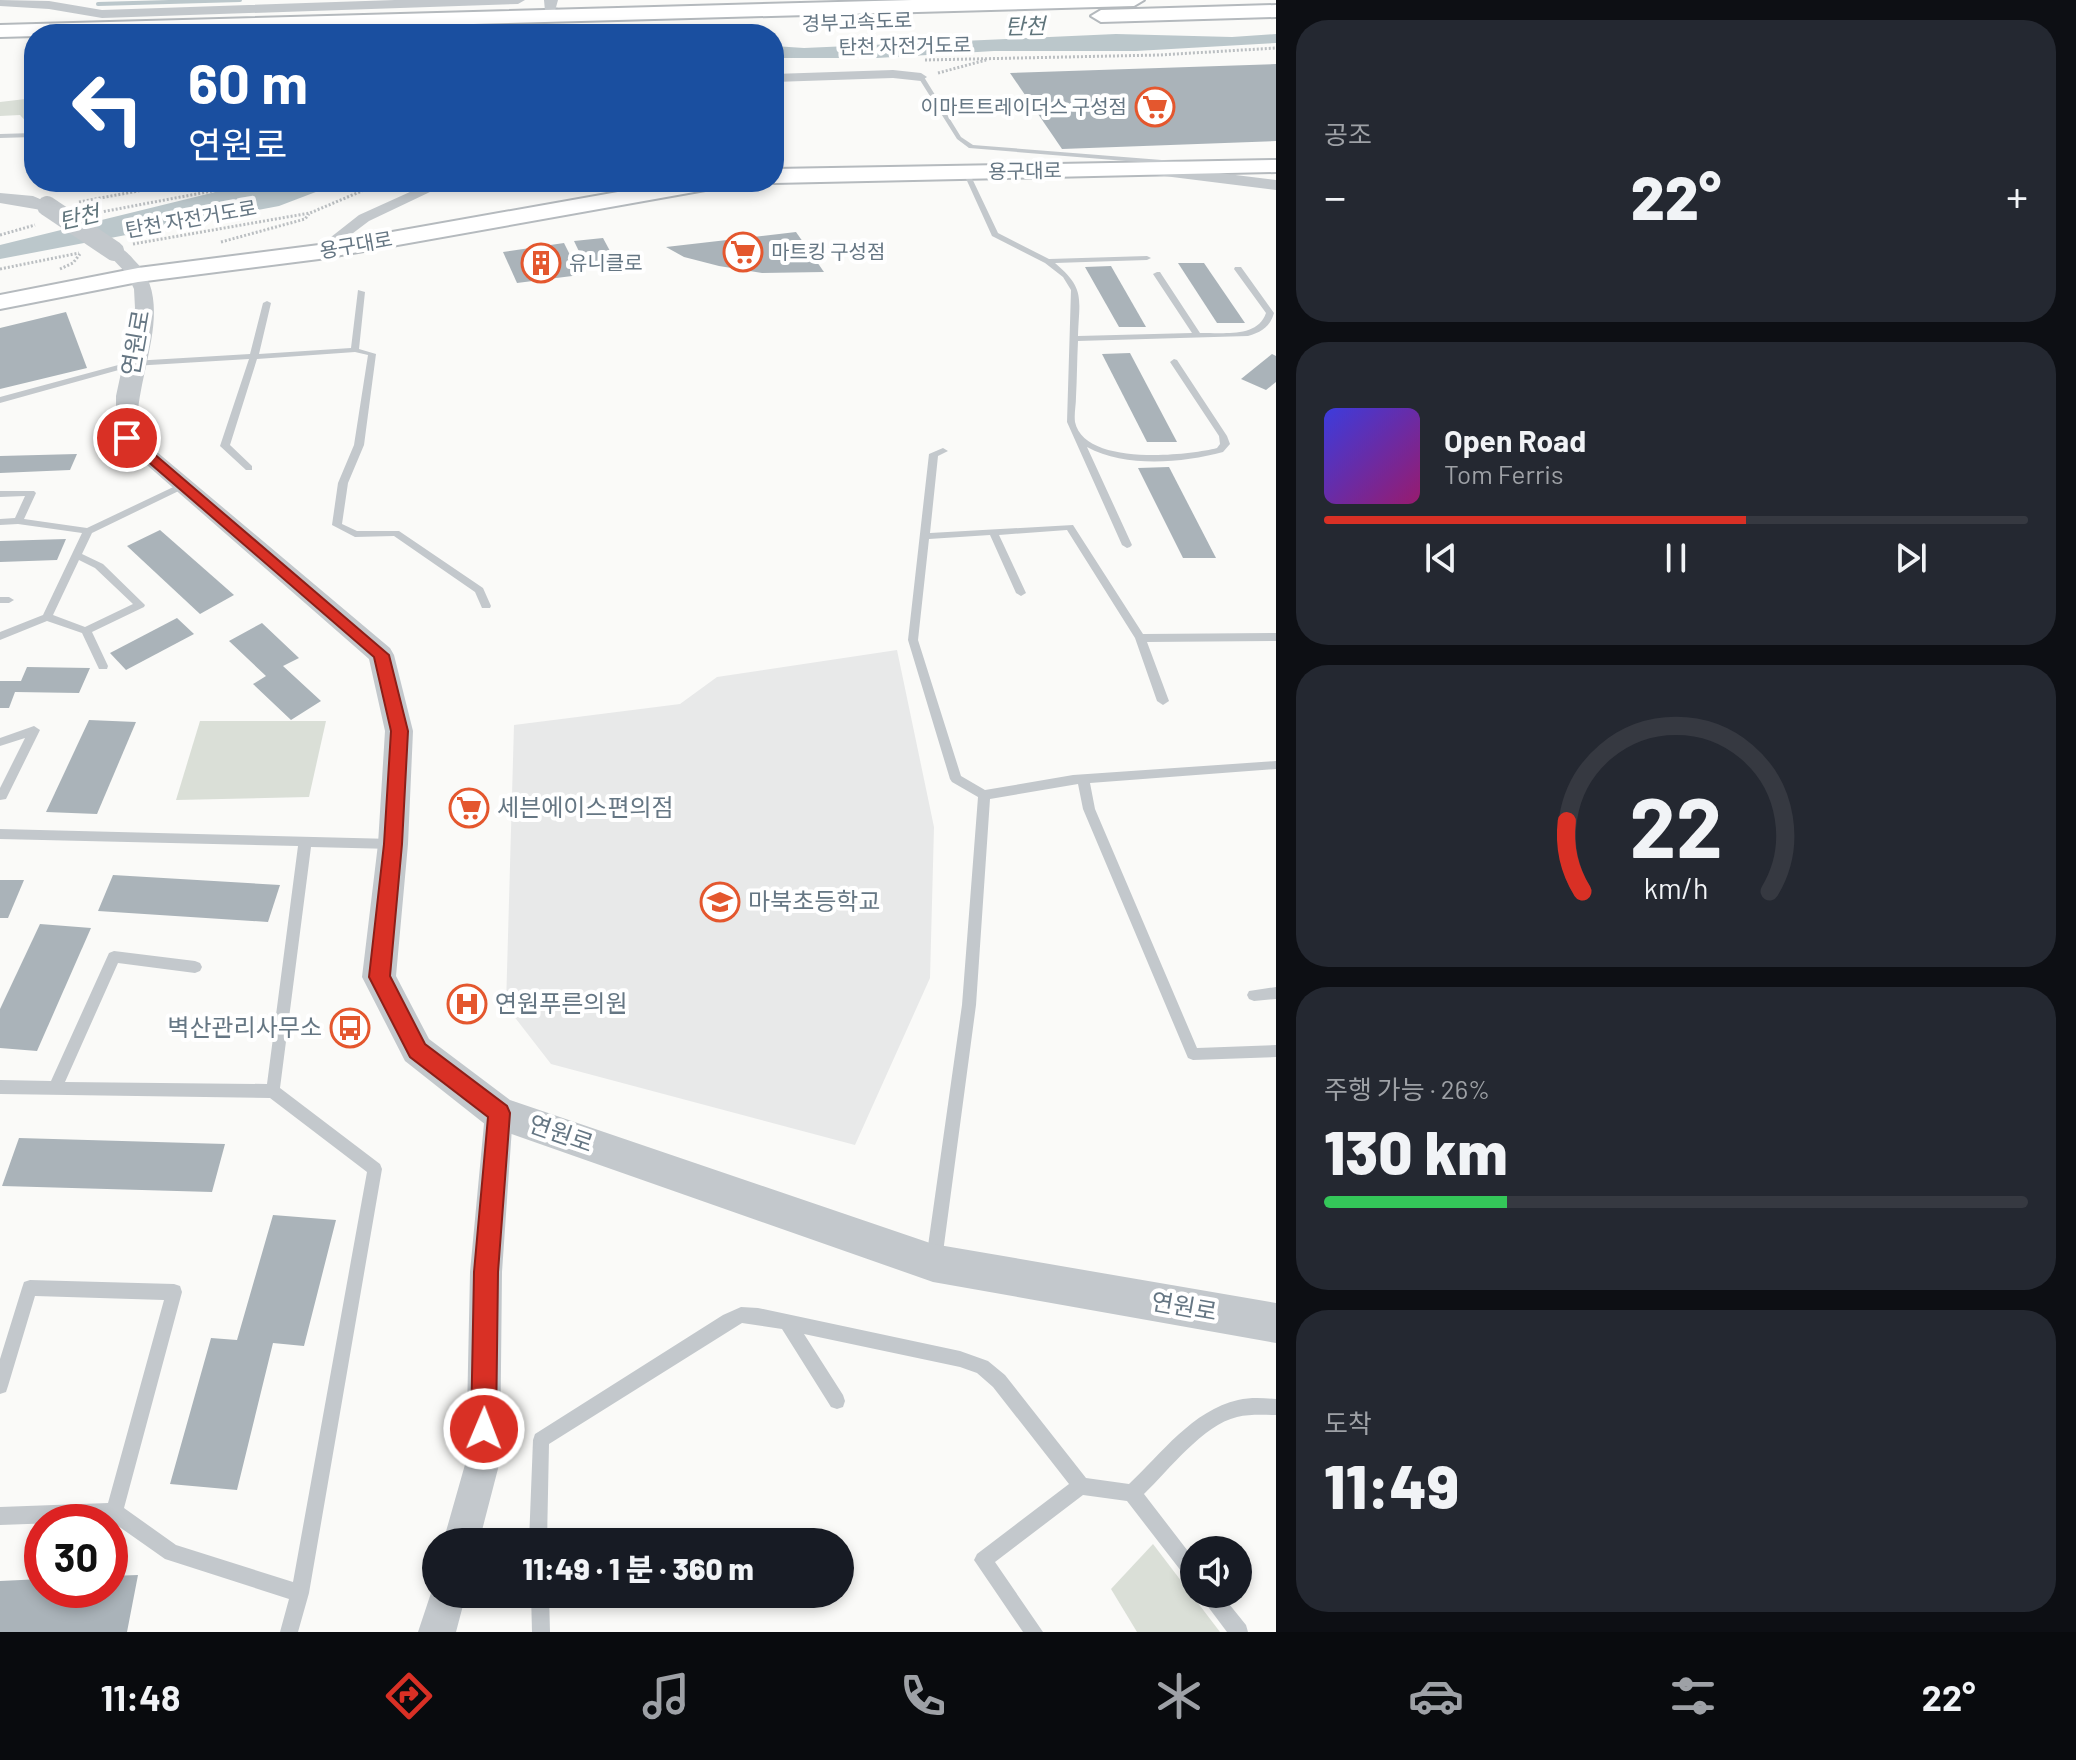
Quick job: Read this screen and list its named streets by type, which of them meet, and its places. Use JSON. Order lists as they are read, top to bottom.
{
  "streets": {
    "highway": ["경부고속도로"],
    "main road": ["용구대로"],
    "street": ["연원로"],
    "path": ["탄천 자전거도로"]
  },
  "crossings": [
    ["용구대로", "연원로"]
  ],
  "water": ["탄천"],
  "places": {
    "supermarket": ["이마트트레이더스 구성점", "마트킹 구성점", "세븐에이스편의점"],
    "building": ["유니클로"],
    "school or university": ["마북초등학교"],
    "hospital": ["연원푸른의원"],
    "bus stop": ["벽산관리사무소"]
  },
  "page": {
    "tile": [
      "공조",
      ["주행 가능 · 26%", "130 km"],
      ["도착", "11:49"]
    ],
    "turn": ["60 m", "연원로"],
    "heat": ["−", "22°", "+"],
    "song": ["Open Road", "Tom Ferris"],
    "limit": "30",
    "trip": "11:49 · 1 분 · 360 m",
    "tabs": ["11:48", "22°"],
    "gauge": ["22", "km/h"]
  }
}
